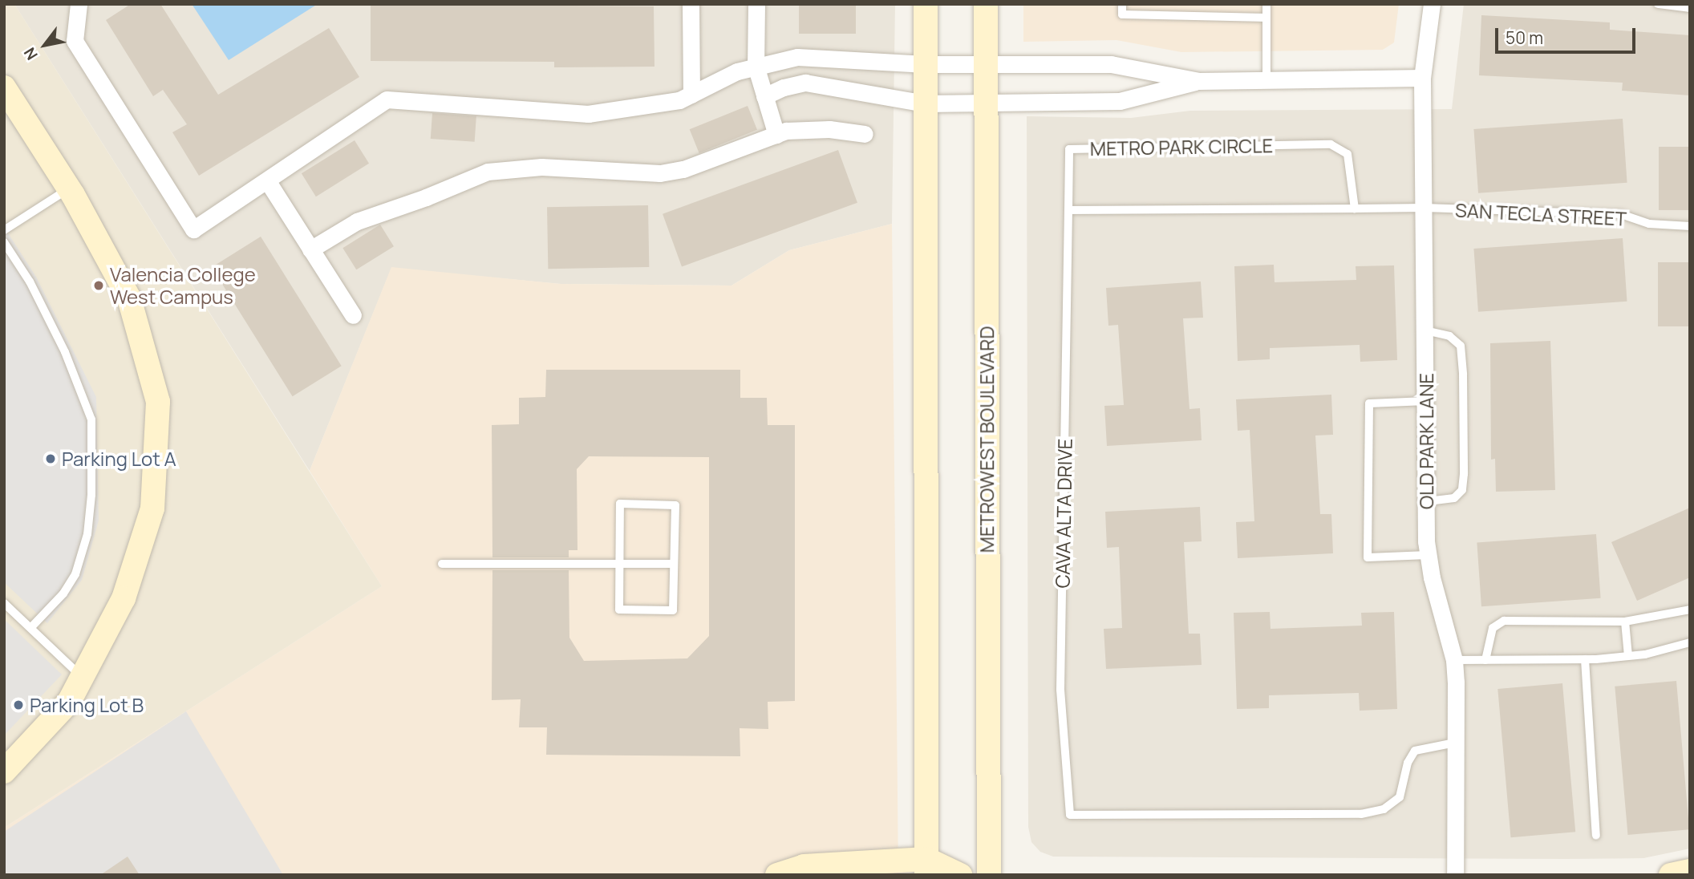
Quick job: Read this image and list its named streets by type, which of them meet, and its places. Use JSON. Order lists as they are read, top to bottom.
{
  "streets": {
    "street": ["METROWEST BOULEVARD", "OLD PARK LANE"],
    "lane": ["METRO PARK CIRCLE", "SAN TECLA STREET", "CAVA ALTA DRIVE"]
  },
  "crossings": [
    ["METRO PARK CIRCLE", "CAVA ALTA DRIVE"],
    ["SAN TECLA STREET", "OLD PARK LANE"],
    ["OLD PARK LANE", "CAVA ALTA DRIVE"]
  ],
  "places": ["Valencia College West Campus", "Parking Lot A", "Parking Lot B"],
  "scale_bar": "50 m",
  "north": "bottom left"
}
